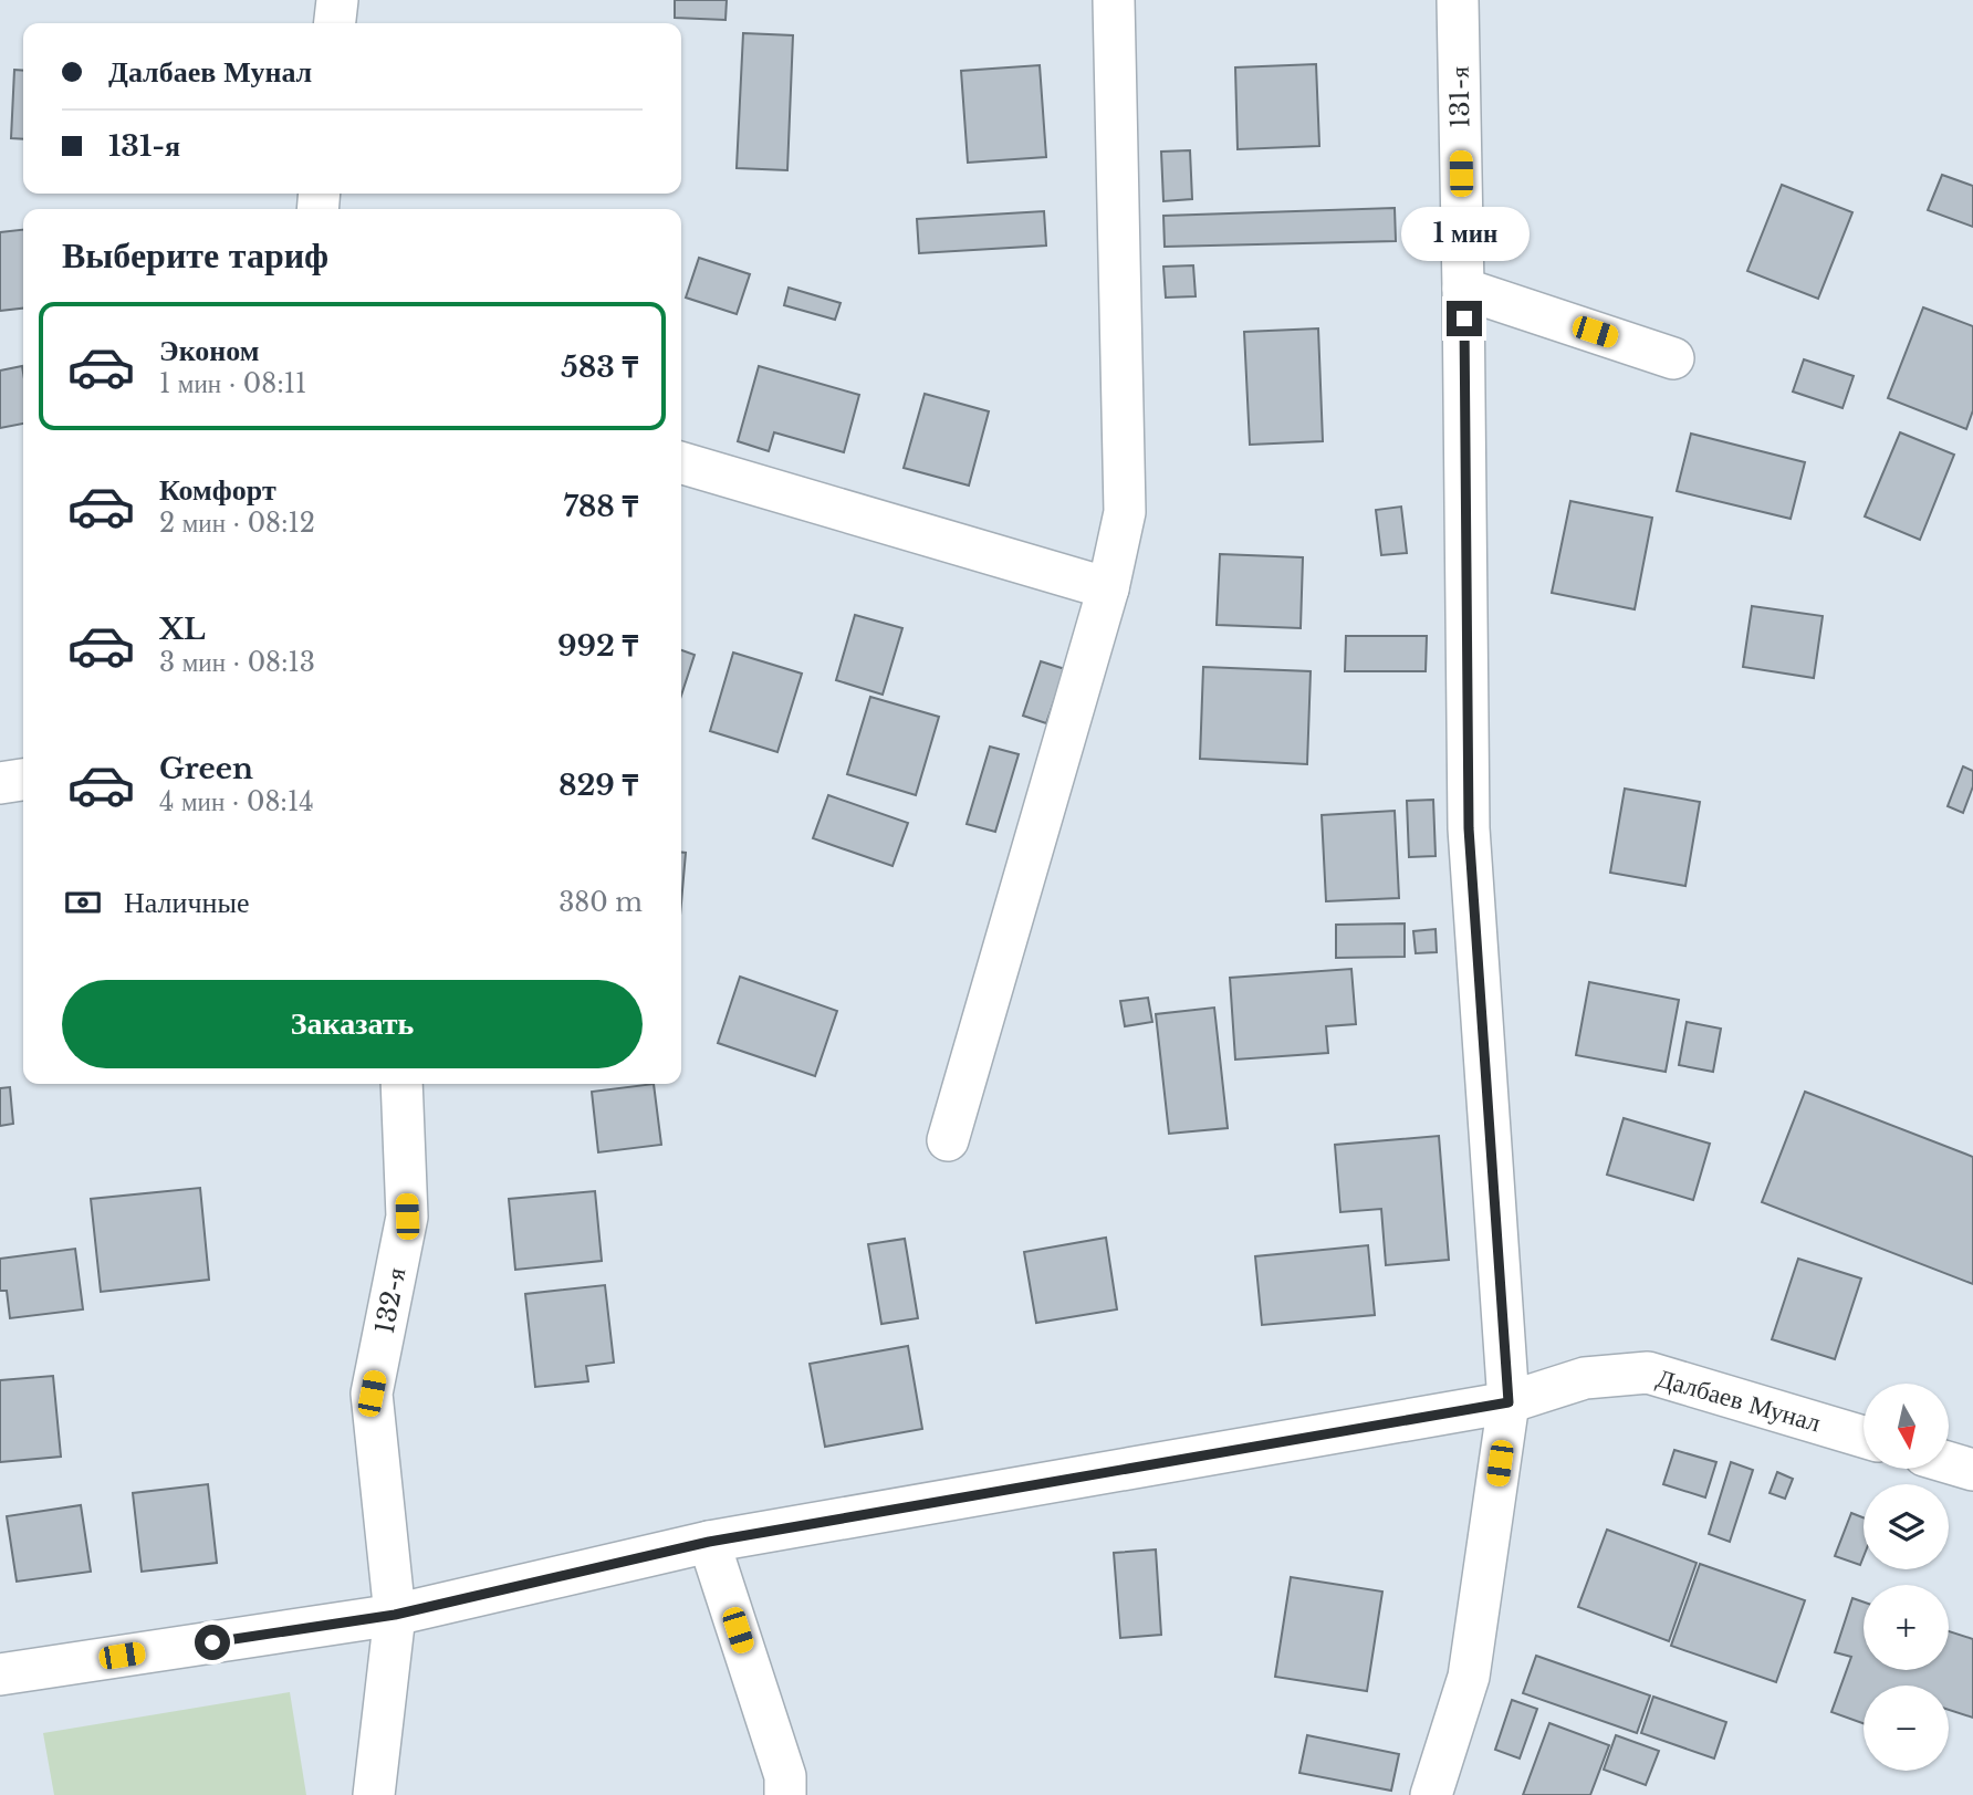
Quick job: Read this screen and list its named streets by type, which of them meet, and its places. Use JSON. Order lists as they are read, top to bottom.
{
  "streets": {
    "street": ["131-я", "132-я", "Далбаев Мунал"]
  },
  "crossings": [
    ["131-я", "Далбаев Мунал"],
    ["132-я", "Далбаев Мунал"]
  ],
  "north": "bottom",
  "page": {
    "banner": ["Далбаев Мунал", "131-я"],
    "bubble": "1 мин",
    "heading": "Выберите тариф",
    "list": [
      {
        "name": "Эконом",
        "note": "1 мин · 08:11",
        "value": "583 ₸"
      },
      {
        "name": "Комфорт",
        "note": "2 мин · 08:12",
        "value": "788 ₸"
      },
      {
        "name": "XL",
        "note": "3 мин · 08:13",
        "value": "992 ₸"
      },
      {
        "name": "Green",
        "note": "4 мин · 08:14",
        "value": "829 ₸"
      }
    ],
    "pay": ["Наличные", "380 m"],
    "buttons": "Заказать",
    "map_buttons": ["+", "−"]
  }
}
